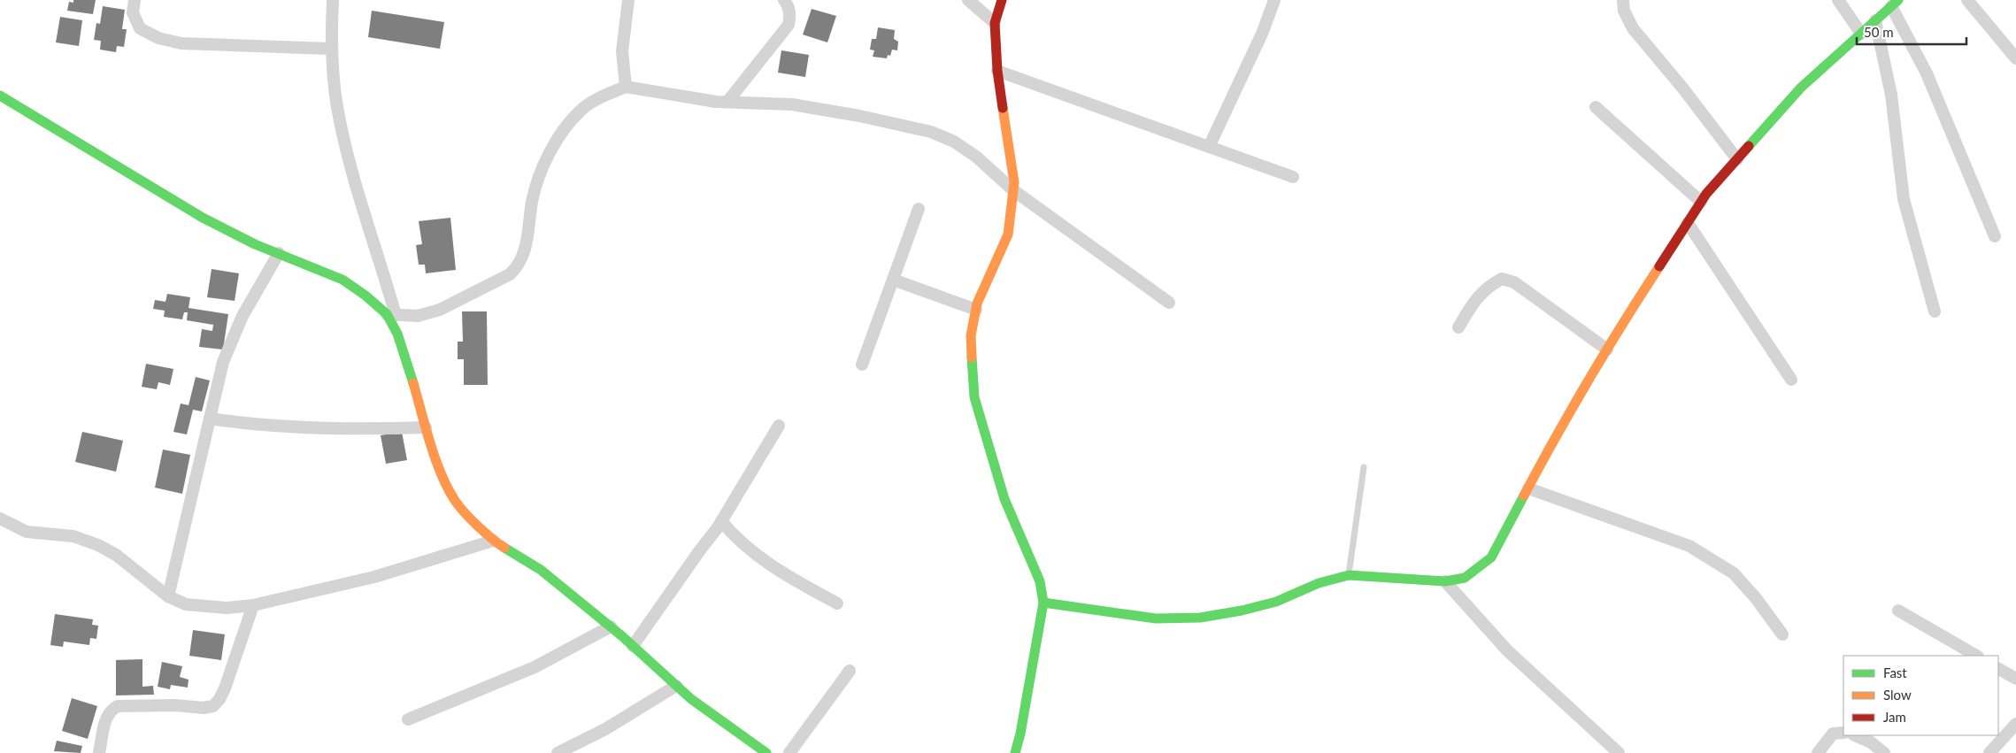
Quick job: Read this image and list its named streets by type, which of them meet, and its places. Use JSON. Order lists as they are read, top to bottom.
{
  "legend": ["Fast", "Slow", "Jam"],
  "scale_bar": "50 m"
}
